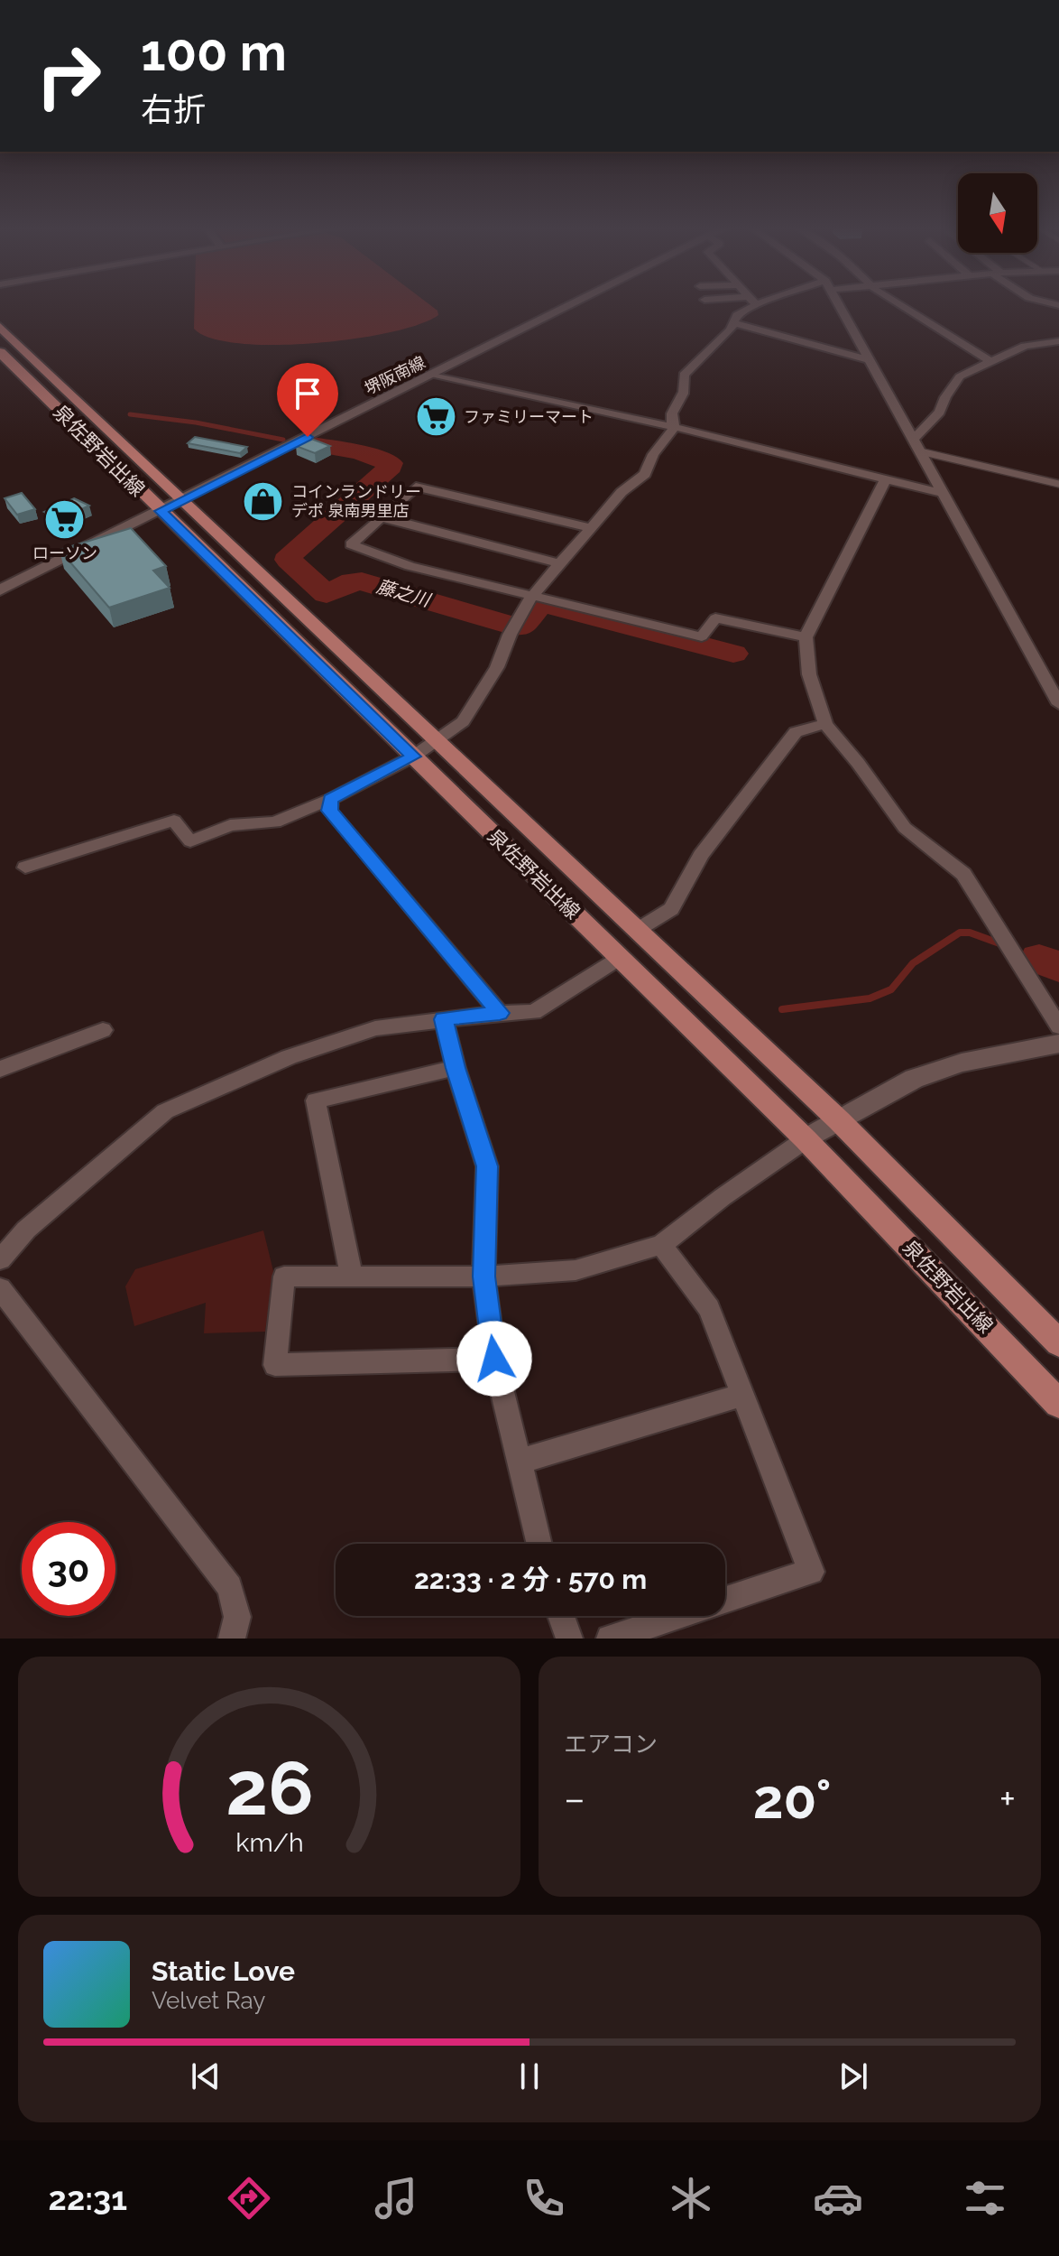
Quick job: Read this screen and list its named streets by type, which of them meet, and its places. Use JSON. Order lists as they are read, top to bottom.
{
  "streets": {
    "main road": ["堺阪南線", "泉佐野岩出線"]
  },
  "crossings": [
    ["堺阪南線", "泉佐野岩出線"]
  ],
  "water": ["藤之川"],
  "places": {
    "supermarket": ["ファミリーマート", "ローソン"],
    "shop": ["コインランドリー デポ 泉南男里店"]
  },
  "north": "bottom",
  "page": {
    "turn": ["100 m", "右折"],
    "limit": "30",
    "trip": "22:33 · 2 分 · 570 m",
    "tile": "エアコン",
    "heat": ["−", "20°", "+"],
    "song": ["Static Love", "Velvet Ray"],
    "tabs": "22:31",
    "gauge": ["26", "km/h"]
  }
}
